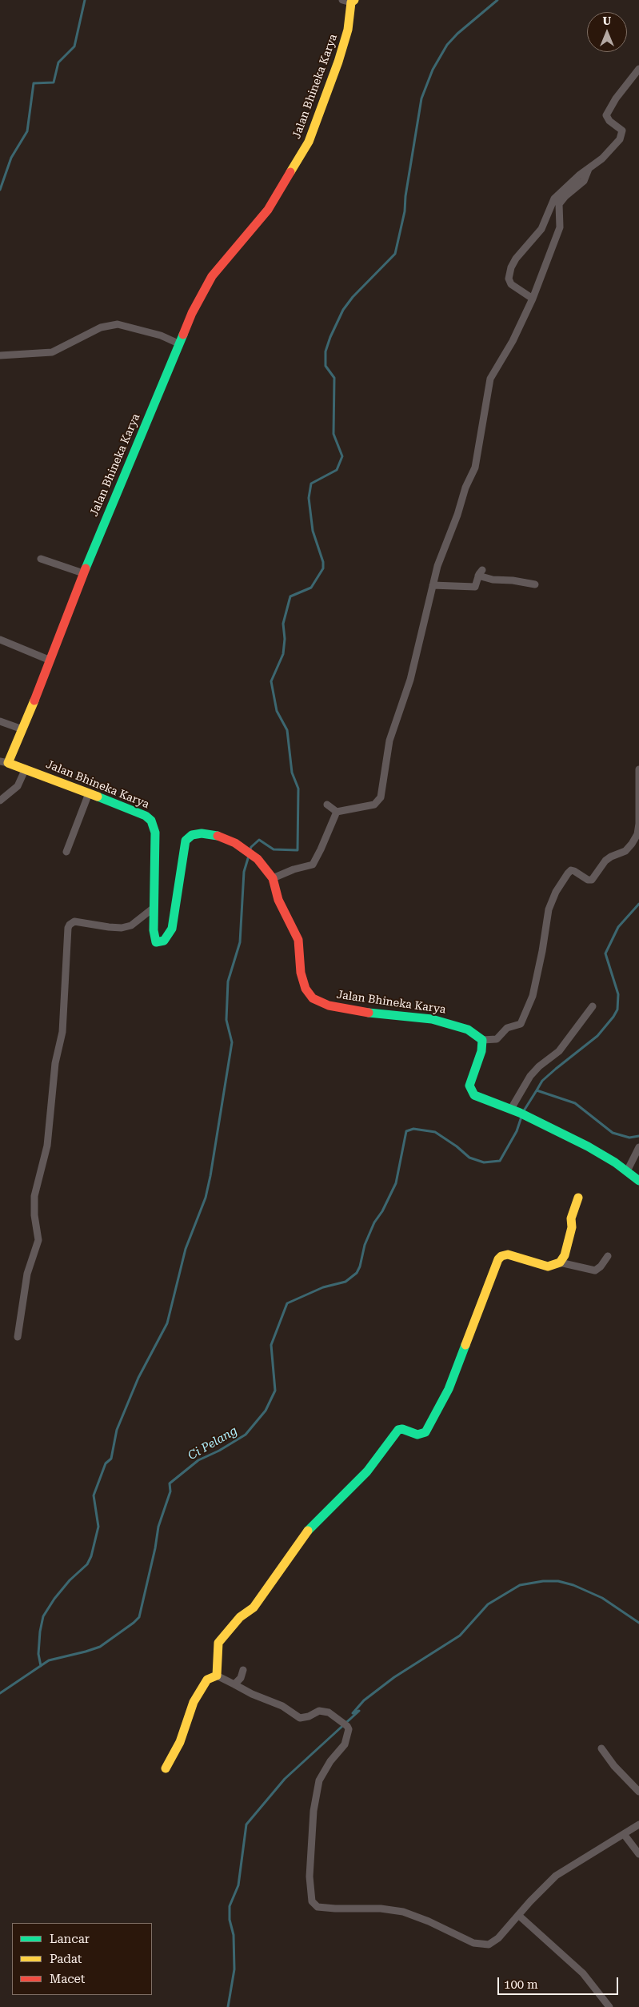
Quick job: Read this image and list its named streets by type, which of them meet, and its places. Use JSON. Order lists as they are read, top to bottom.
{
  "streets": {
    "street": ["Jalan Bhineka Karya"]
  },
  "water": ["Ci Pelang"],
  "legend": ["Lancar", "Padat", "Macet"],
  "scale_bar": "100 m",
  "north": "top"
}
